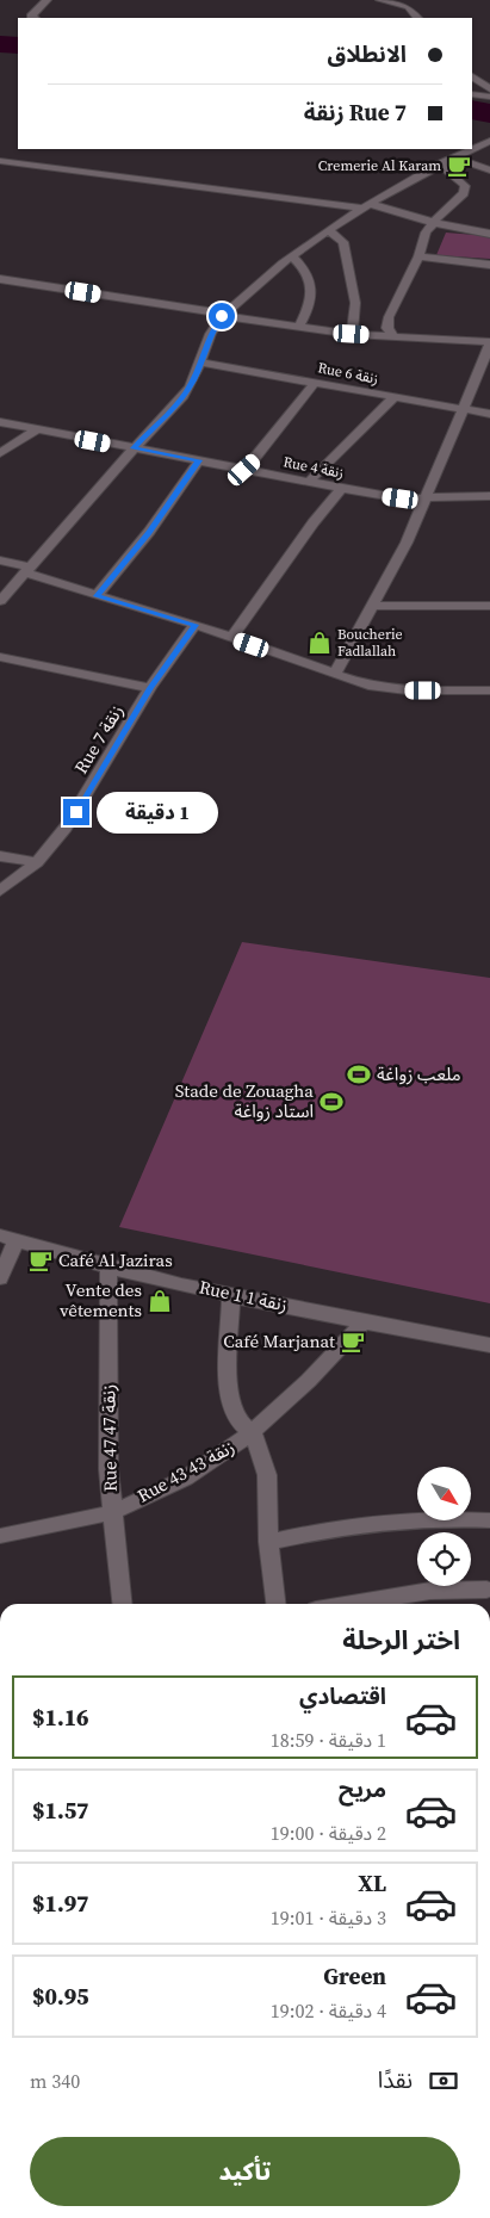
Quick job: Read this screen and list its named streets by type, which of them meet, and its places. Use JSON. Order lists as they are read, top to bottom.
{
  "streets": {
    "street": [
      "Rue 6 زنقة",
      "Rue 4 زنقة",
      "Rue 7 زنقة",
      "Rue 1 زنقة 1",
      "Rue 47 زنقة 47",
      "Rue 43 زنقة 43"
    ]
  },
  "crossings": [
    ["Rue 1 زنقة 1", "Rue 47 زنقة 47"],
    ["Rue 1 زنقة 1", "Rue 43 زنقة 43"],
    ["Rue 47 زنقة 47", "Rue 43 زنقة 43"]
  ],
  "places": {
    "cafe": ["Cremerie Al Karam", "Café Al Jaziras", "Café Marjanat"],
    "shop": ["Boucherie Fadlallah", "Vente des vêtements"],
    "sports": ["ملعب زواغة", "Stade de Zouagha استاد زواغة"]
  },
  "north": "bottom right",
  "page": {
    "banner": ["الانطلاق", "Rue 7 زنقة"],
    "bubble": "1 دقيقة",
    "heading": "اختر الرحلة",
    "list": [
      {
        "name": "اقتصادي",
        "note": "1 دقيقة · 18:59",
        "value": "$1.16"
      },
      {
        "name": "مريح",
        "note": "2 دقيقة · 19:00",
        "value": "$1.57"
      },
      {
        "name": "XL",
        "note": "3 دقيقة · 19:01",
        "value": "$1.97"
      },
      {
        "name": "Green",
        "note": "4 دقيقة · 19:02",
        "value": "$0.95"
      }
    ],
    "pay": ["نقدًا", "340 m"],
    "buttons": "تأكيد"
  }
}
